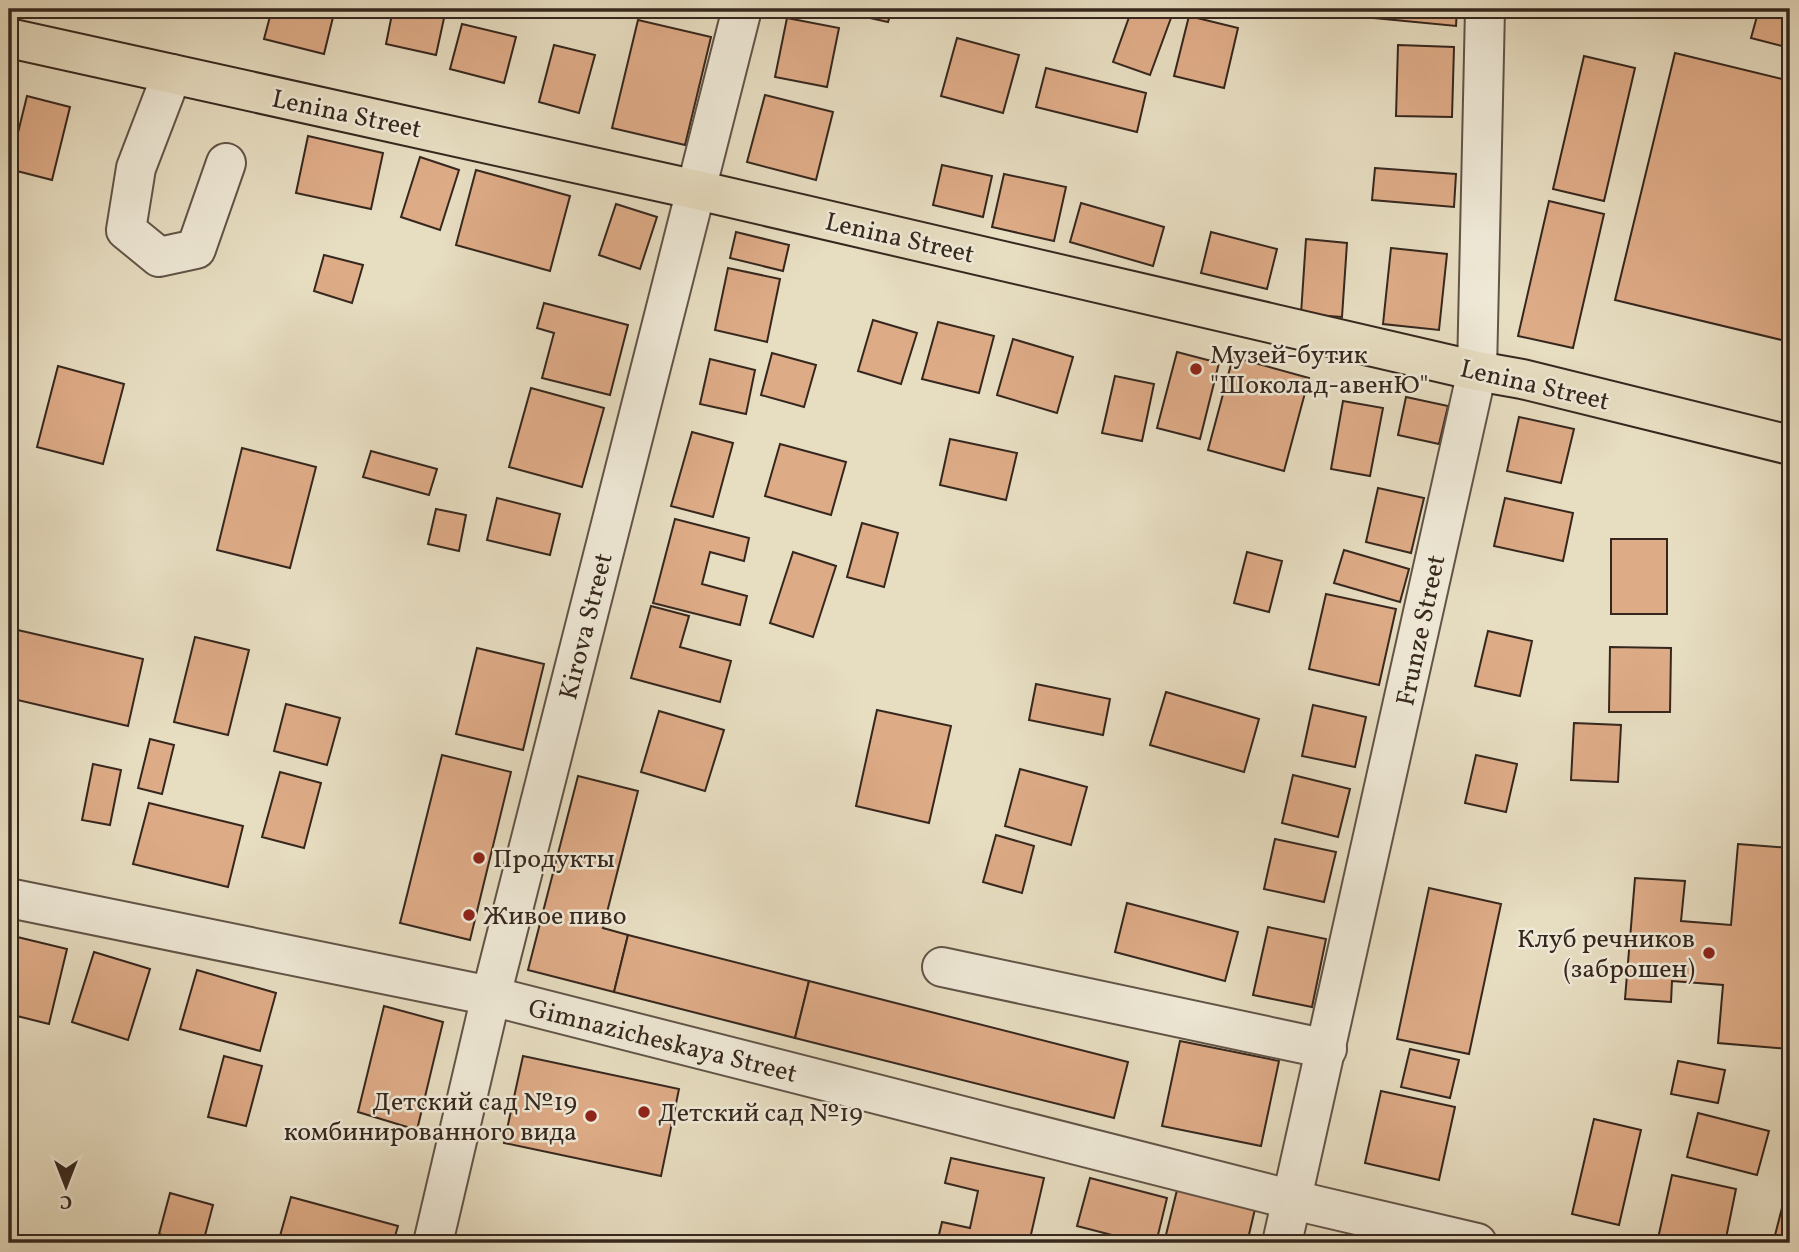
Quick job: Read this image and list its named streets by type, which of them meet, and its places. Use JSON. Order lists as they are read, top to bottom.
{
  "streets": {
    "main road": ["Lenina Street"],
    "street": ["Kirova Street", "Frunze Street", "Gimnazicheskaya Street"]
  },
  "crossings": [
    ["Lenina Street", "Kirova Street"],
    ["Lenina Street", "Frunze Street"],
    ["Kirova Street", "Gimnazicheskaya Street"],
    ["Frunze Street", "Gimnazicheskaya Street"]
  ],
  "places": [
    "Музей-бутик \"Шоколад-авенЮ\"",
    "Продукты",
    "Живое пиво",
    "Клуб речников (заброшен)",
    "Детский сад №19",
    "Детский сад №19 комбинированного вида"
  ],
  "north": "bottom"
}
